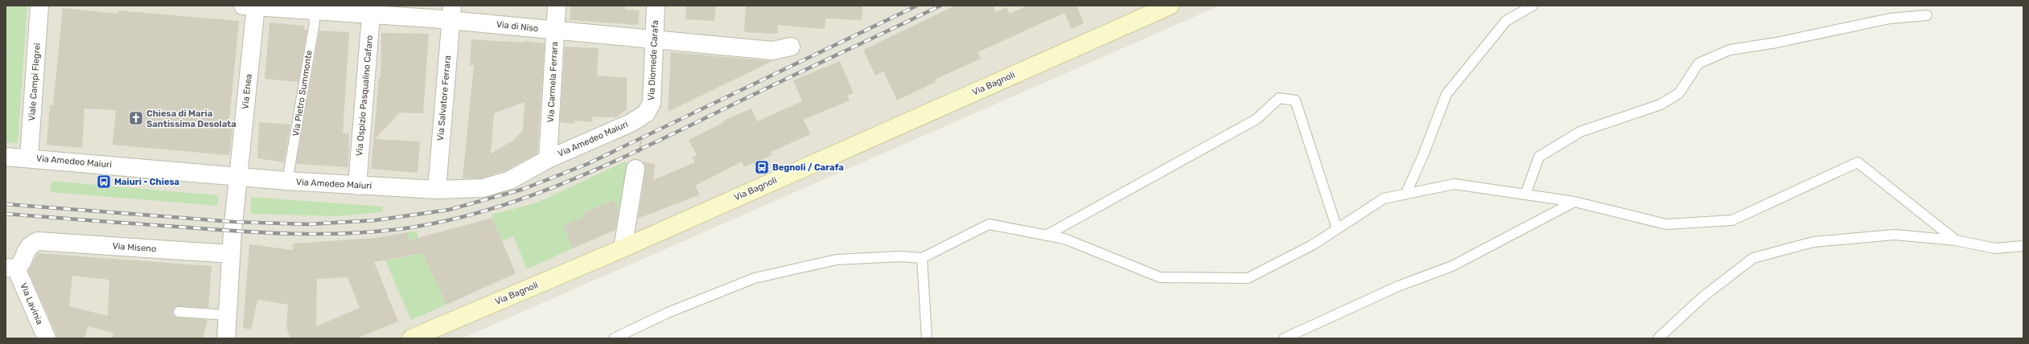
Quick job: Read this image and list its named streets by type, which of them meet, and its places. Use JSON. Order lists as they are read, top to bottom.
{
  "streets": {
    "street": [
      "Via di Niso",
      "Via Diomede Carafa",
      "Viale Campi Flegrei",
      "Via Carmela Ferrara",
      "Via Bagnoli",
      "Via Enea",
      "Via Ospizio Pasqualino Cafaro",
      "Via Salvatore Ferrara",
      "Via Amedeo Maiuri",
      "Via Miseno",
      "Via Lavinia"
    ],
    "lane": ["Via Pietro Summonte"]
  },
  "crossings": [
    ["Via di Niso", "Via Diomede Carafa"],
    ["Via di Niso", "Via Carmela Ferrara"],
    ["Via di Niso", "Via Enea"],
    ["Via di Niso", "Via Pietro Summonte"],
    ["Via di Niso", "Via Ospizio Pasqualino Cafaro"],
    ["Via di Niso", "Via Salvatore Ferrara"],
    ["Via Diomede Carafa", "Via Amedeo Maiuri"],
    ["Viale Campi Flegrei", "Via Amedeo Maiuri"],
    ["Via Carmela Ferrara", "Via Amedeo Maiuri"],
    ["Via Enea", "Via Amedeo Maiuri"],
    ["Via Enea", "Via Miseno"],
    ["Via Pietro Summonte", "Via Amedeo Maiuri"],
    ["Via Ospizio Pasqualino Cafaro", "Via Amedeo Maiuri"],
    ["Via Salvatore Ferrara", "Via Amedeo Maiuri"],
    ["Via Miseno", "Via Lavinia"]
  ],
  "places": {
    "church": ["Chiesa di Maria Santissima Desolata"],
    "bus stop": ["Begnoli / Carafa", "Maiuri - Chiesa"]
  }
}
